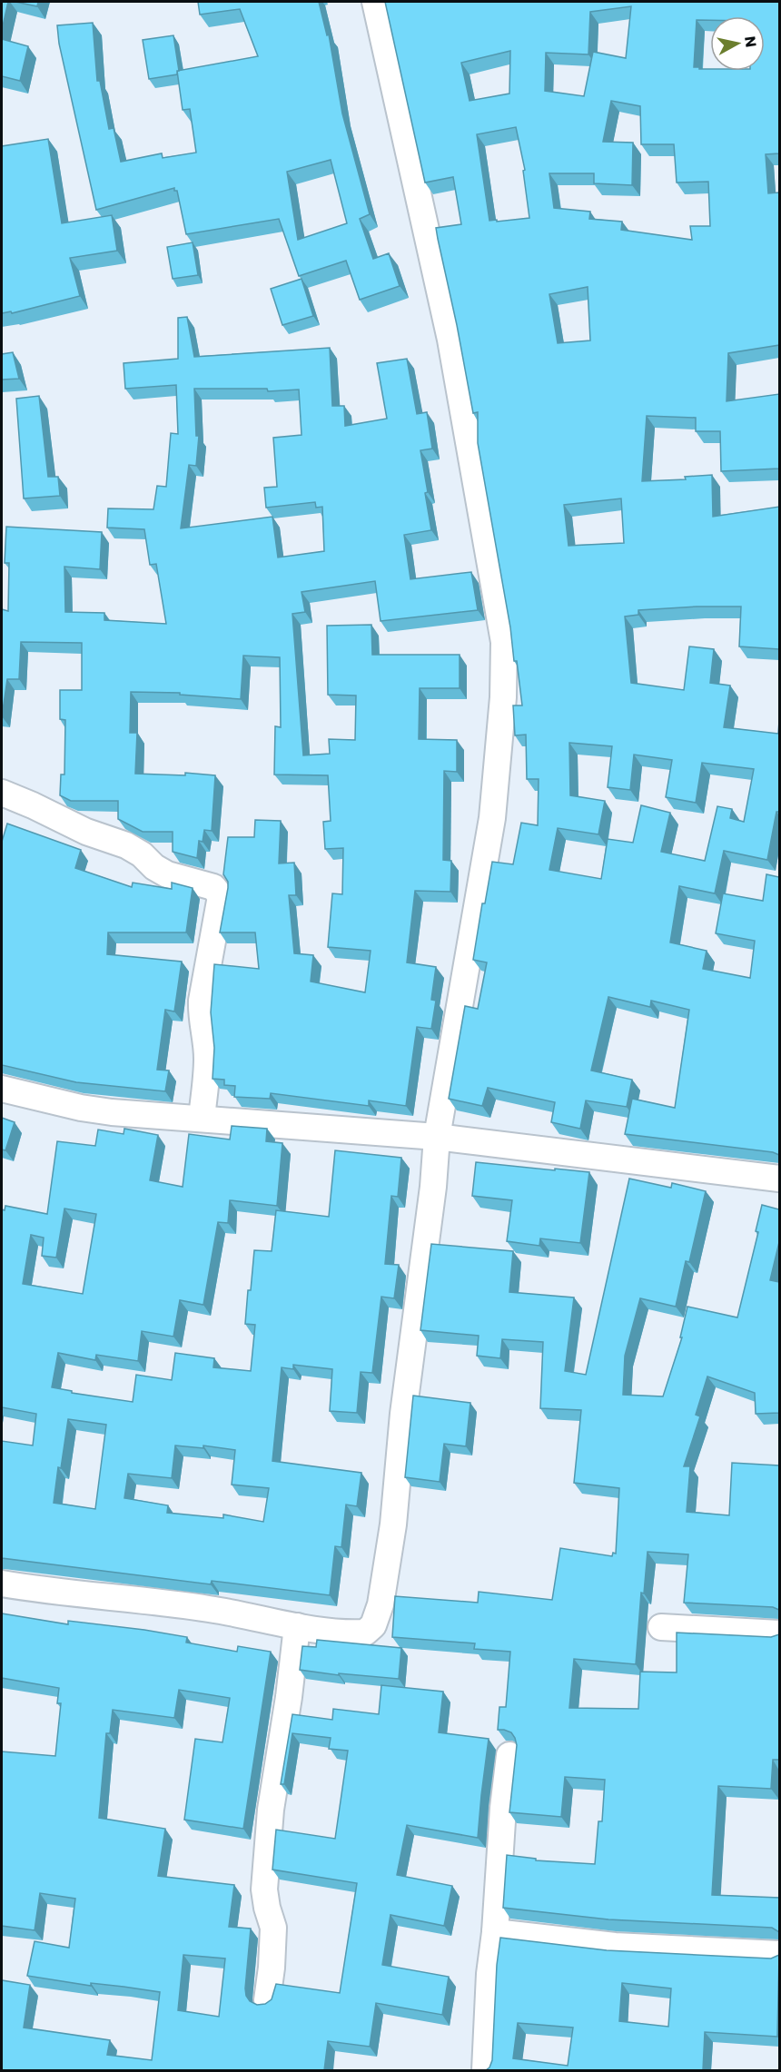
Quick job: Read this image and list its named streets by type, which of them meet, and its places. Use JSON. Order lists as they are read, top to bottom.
{
  "north": "right"
}
